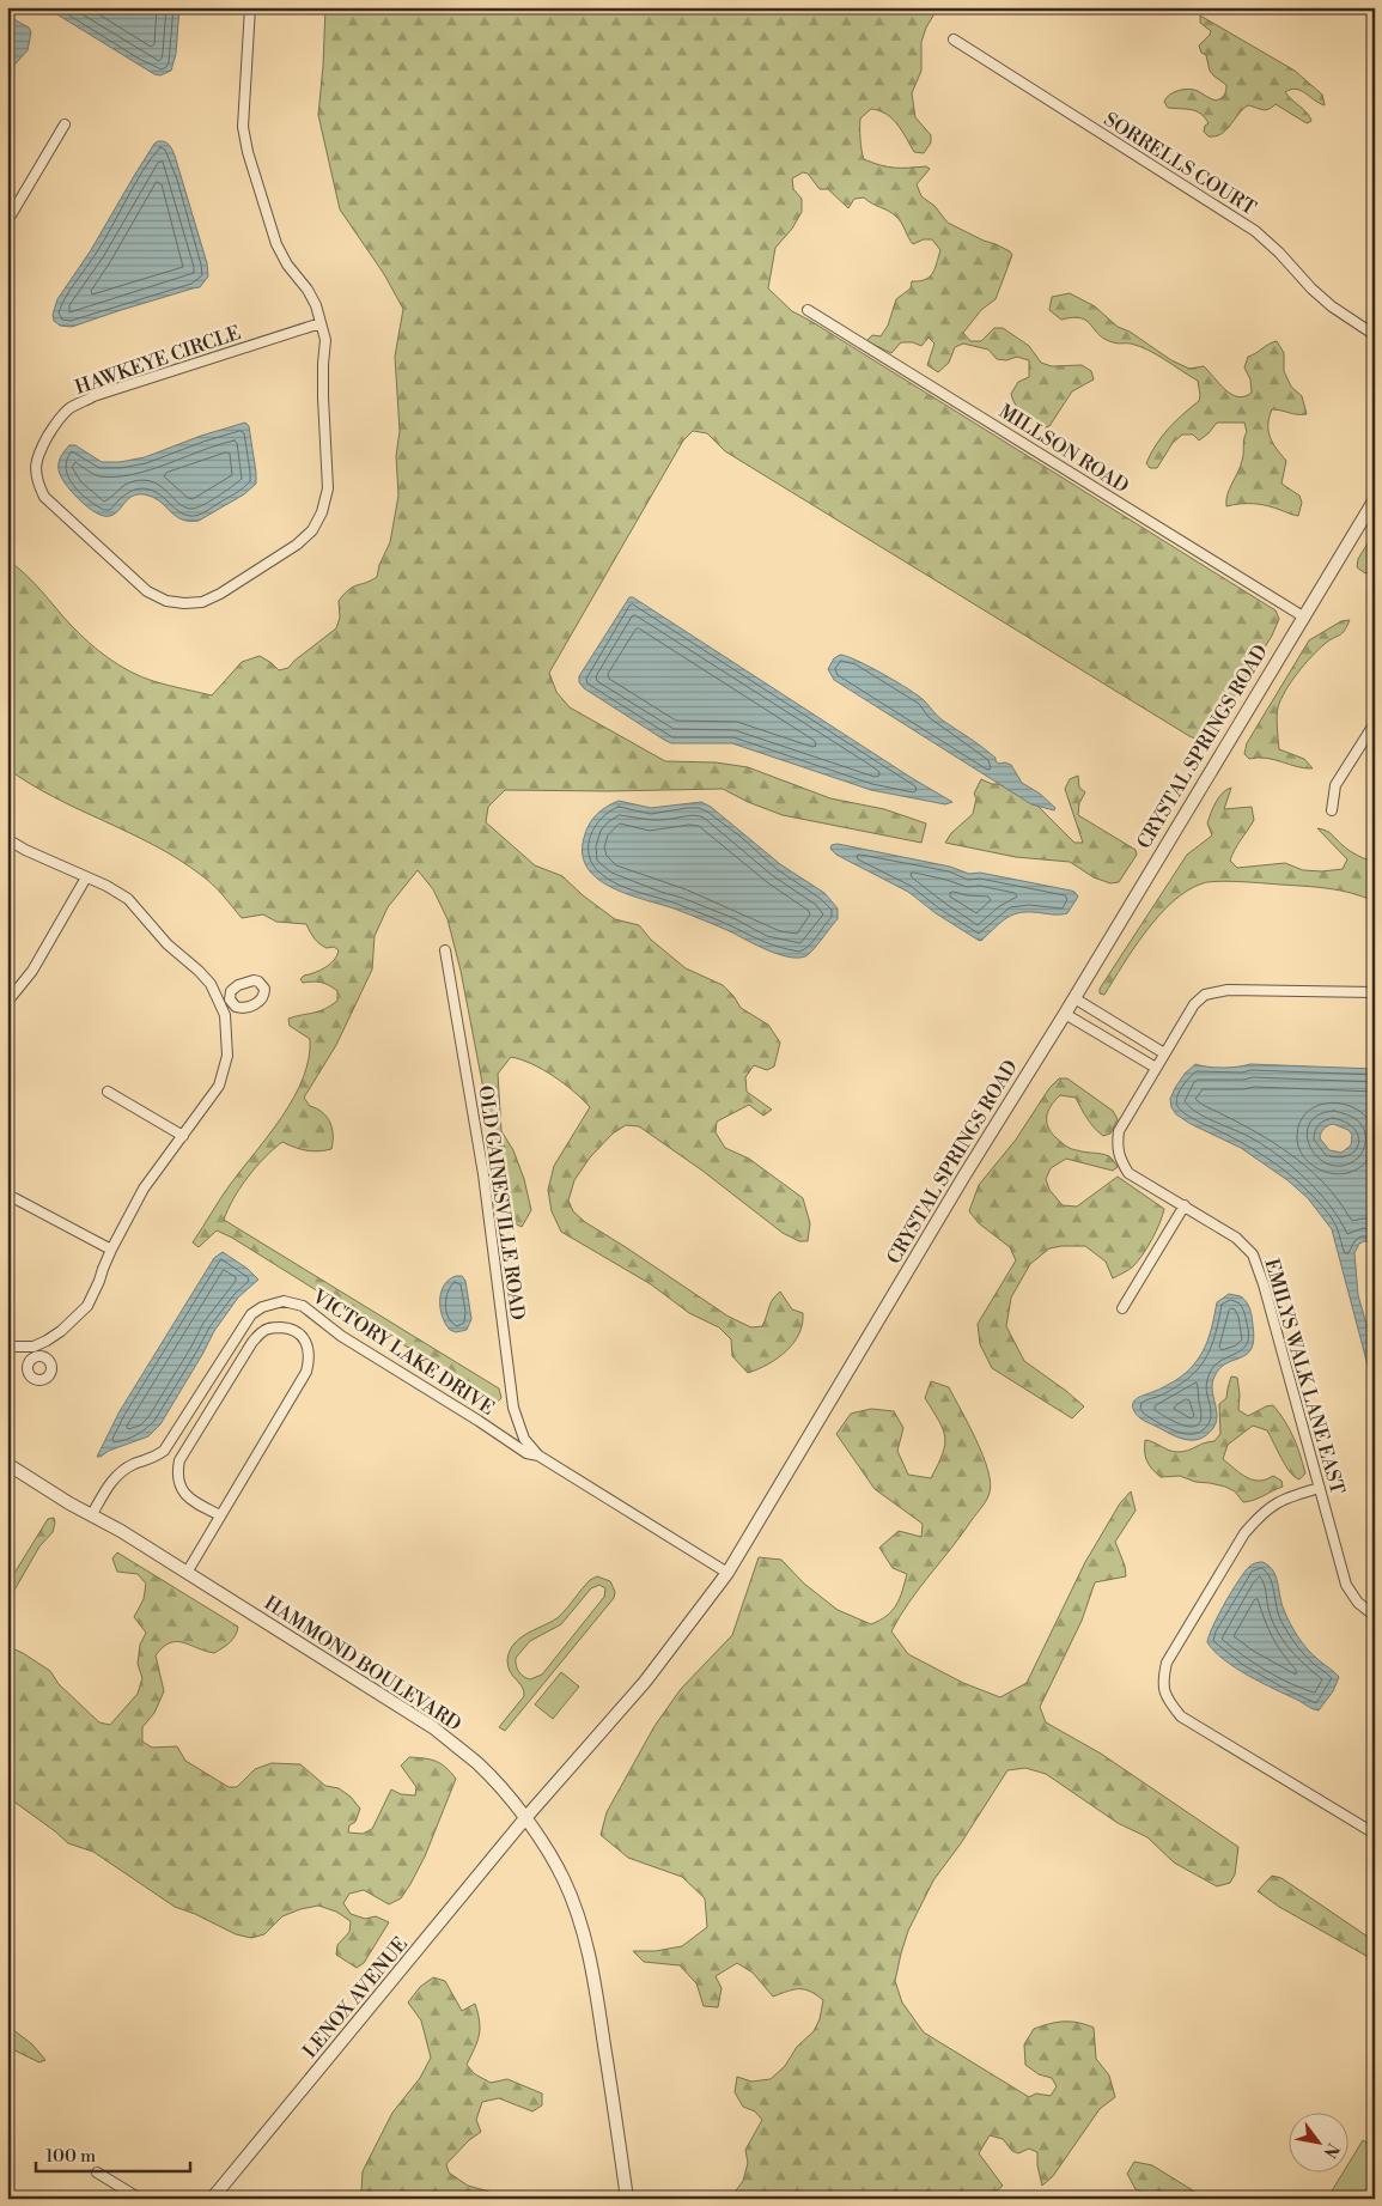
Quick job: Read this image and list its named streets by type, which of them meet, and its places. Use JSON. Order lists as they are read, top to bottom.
{
  "streets": {
    "street": [
      "SORRELLS COURT",
      "HAWKEYE CIRCLE",
      "MILLSON ROAD",
      "CRYSTAL SPRINGS ROAD",
      "OLD GAINESVILLE ROAD",
      "VICTORY LAKE DRIVE",
      "EMILYS WALK LANE EAST",
      "HAMMOND BOULEVARD",
      "LENOX AVENUE"
    ]
  },
  "crossings": [
    ["MILLSON ROAD", "CRYSTAL SPRINGS ROAD"],
    ["CRYSTAL SPRINGS ROAD", "VICTORY LAKE DRIVE"],
    ["CRYSTAL SPRINGS ROAD", "HAMMOND BOULEVARD"],
    ["CRYSTAL SPRINGS ROAD", "LENOX AVENUE"],
    ["OLD GAINESVILLE ROAD", "VICTORY LAKE DRIVE"],
    ["VICTORY LAKE DRIVE", "HAMMOND BOULEVARD"],
    ["HAMMOND BOULEVARD", "LENOX AVENUE"]
  ],
  "scale_bar": "100 m",
  "north": "bottom right"
}
